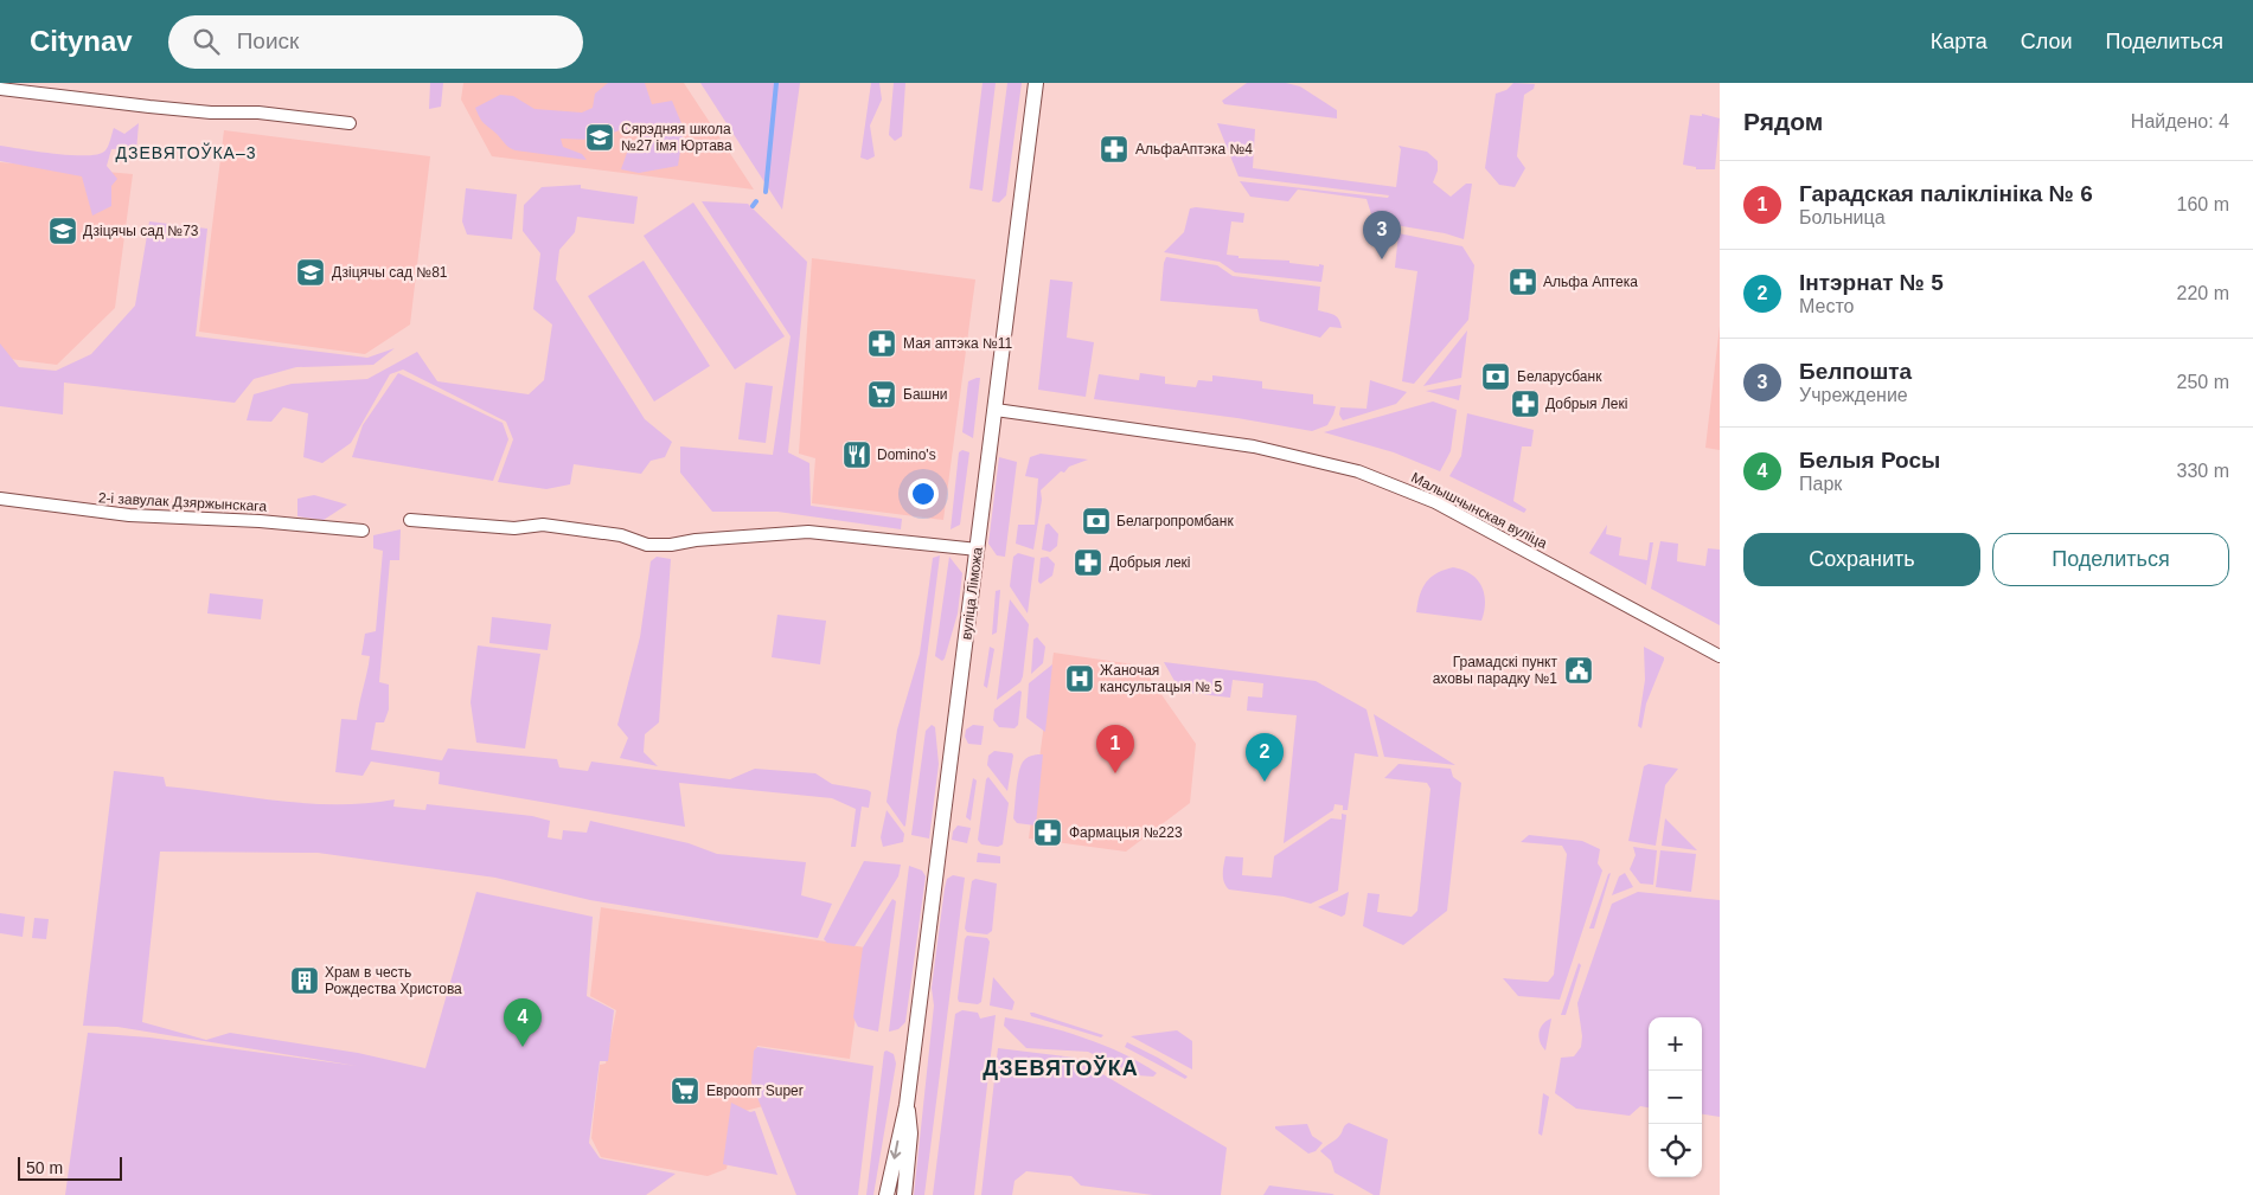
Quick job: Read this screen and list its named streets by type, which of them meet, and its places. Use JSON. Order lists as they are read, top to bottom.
{
  "streets": {
    "street": ["2-і завулак Дзяржынскага", "Малышчынская вуліца", "вуліца Ліможа"]
  },
  "crossings": [
    ["Малышчынская вуліца", "вуліца Ліможа"]
  ],
  "districts": ["ДЗЕВЯТОЎКА–3", "ДЗЕВЯТОЎКА"],
  "places": {
    "school or university": ["Сярэдняя школа №27 імя Юртава", "Дзіцячы сад №73", "Дзіцячы сад №81"],
    "pharmacy": [
      "АльфаАптэка №4",
      "Альфа Аптека",
      "Мая аптэка №11",
      "Добрыя Лекі",
      "Добрыя лекі",
      "Фармацыя №223"
    ],
    "bank": ["Беларусбанк", "Белагропромбанк"],
    "supermarket": ["Башни", "Евроопт Super"],
    "restaurant": ["Domino's"],
    "public building": ["Грамадскі пункт аховы парадку №1"],
    "hospital": ["Жаночая кансультацыя № 5"],
    "building": ["Храм в честь Рождества Христова"]
  },
  "scale_bar": "50 m",
  "page": {
    "header": "Citynav",
    "search": "Поиск",
    "nav": ["Карта", "Слои", "Поделиться"],
    "heading": ["Рядом", "Найдено: 4"],
    "list": [
      {
        "mark": "1",
        "name": "Гарадская паліклініка № 6",
        "note": "Больница",
        "value": "160 m"
      },
      {
        "mark": "2",
        "name": "Інтэрнат № 5",
        "note": "Место",
        "value": "220 m"
      },
      {
        "mark": "3",
        "name": "Белпошта",
        "note": "Учреждение",
        "value": "250 m"
      },
      {
        "mark": "4",
        "name": "Белыя Росы",
        "note": "Парк",
        "value": "330 m"
      }
    ],
    "pins": [
      "3",
      "1",
      "2",
      "4"
    ],
    "buttons": ["Сохранить", "Поделиться"],
    "map_buttons": ["+", "−"],
    "scale": "50 m"
  }
}
